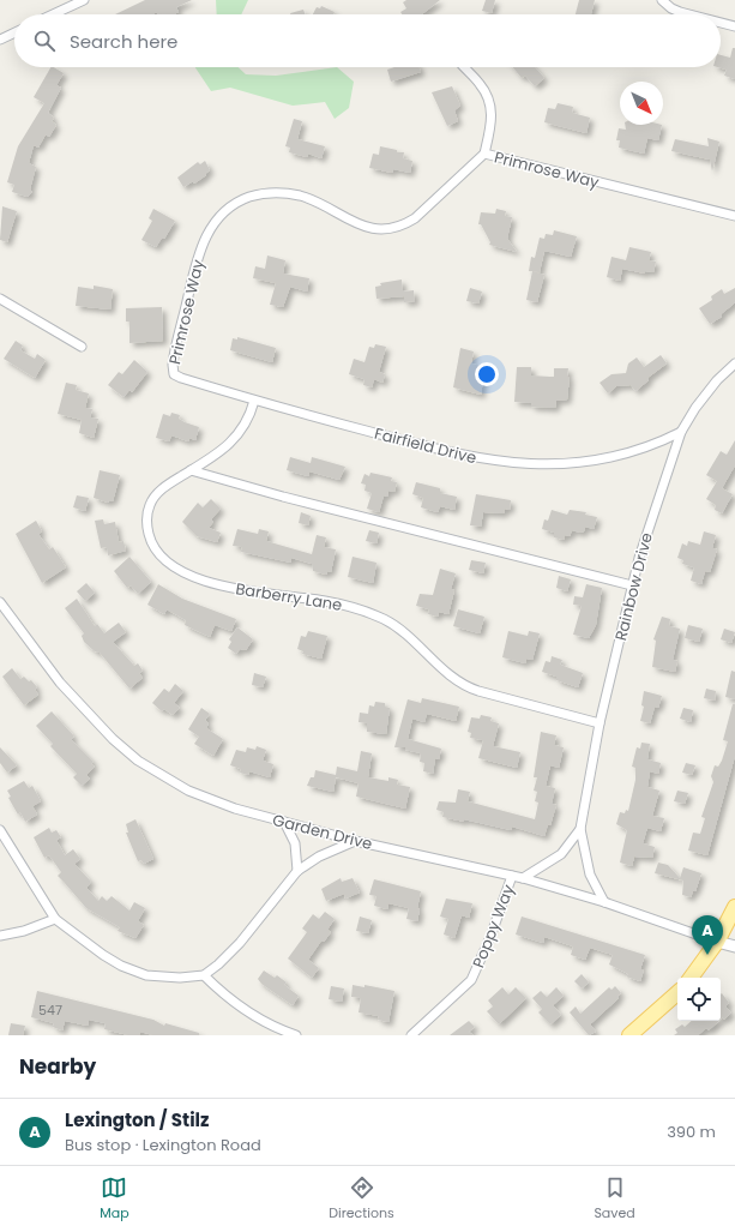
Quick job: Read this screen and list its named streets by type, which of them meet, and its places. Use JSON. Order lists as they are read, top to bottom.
{
  "streets": {
    "street": [
      "Primrose Way",
      "Fairfield Drive",
      "Rainbow Drive",
      "Barberry Lane",
      "Garden Drive",
      "Poppy Way"
    ]
  },
  "crossings": [
    ["Primrose Way", "Fairfield Drive"],
    ["Fairfield Drive", "Rainbow Drive"],
    ["Fairfield Drive", "Barberry Lane"],
    ["Rainbow Drive", "Barberry Lane"],
    ["Rainbow Drive", "Garden Drive"],
    ["Garden Drive", "Poppy Way"]
  ],
  "house_numbers": ["547"],
  "north": "bottom right",
  "page": {
    "search": "Search here",
    "pins": "A",
    "heading": "Nearby",
    "list": [
      {
        "mark": "A",
        "name": "Lexington / Stilz",
        "note": "Bus stop · Lexington Road",
        "value": "390 m"
      }
    ],
    "nav": ["Map", "Directions", "Saved"]
  }
}
